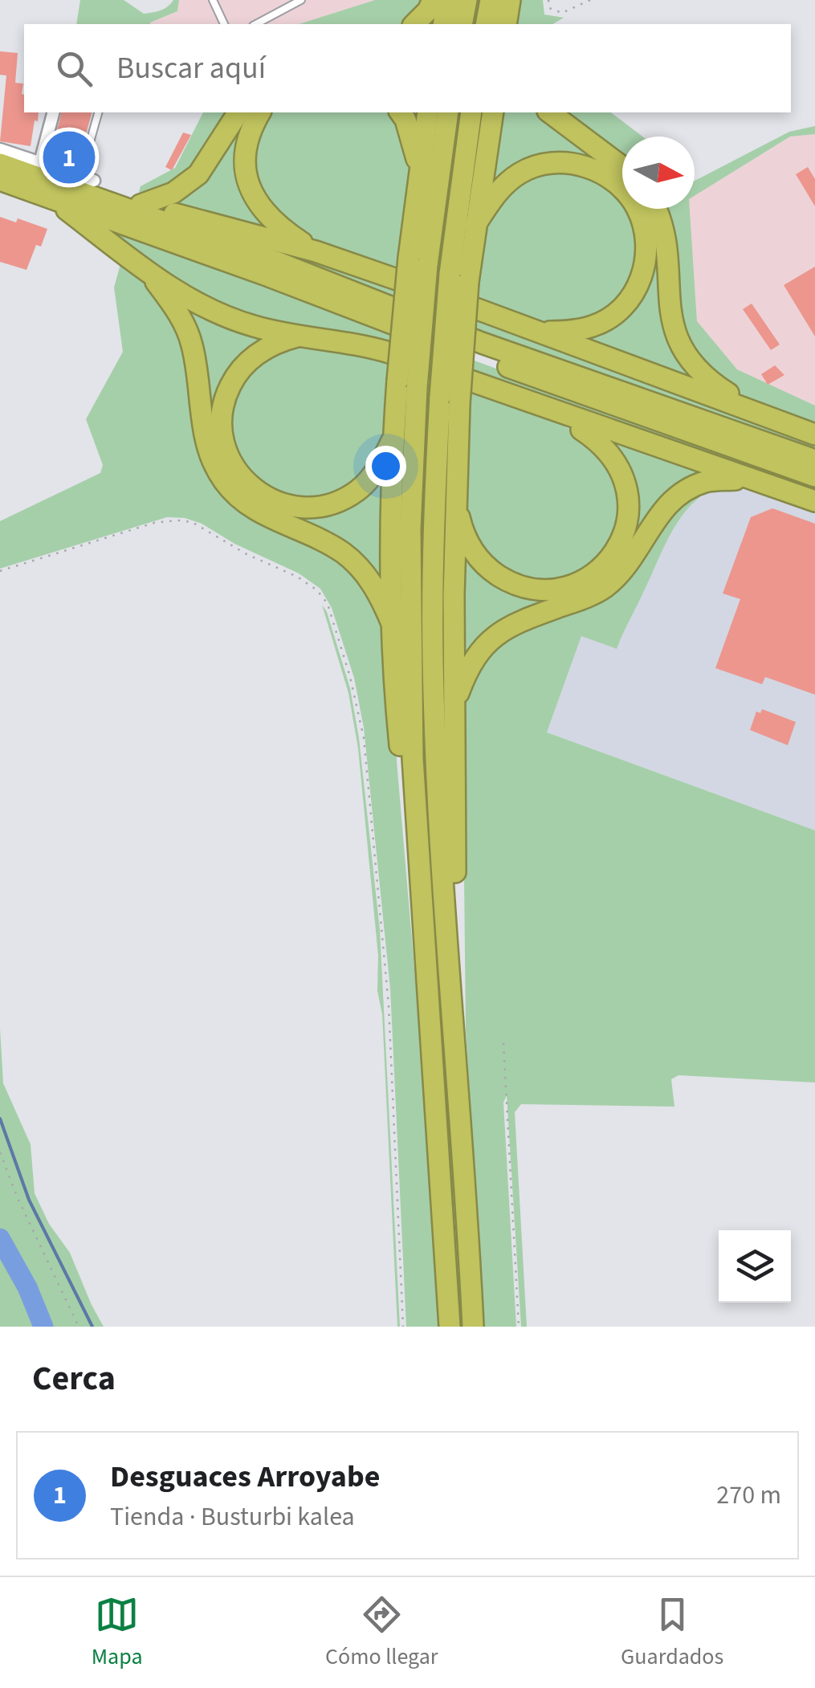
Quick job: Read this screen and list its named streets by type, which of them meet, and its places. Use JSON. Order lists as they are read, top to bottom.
{
  "north": "right",
  "page": {
    "search": "Buscar aquí",
    "pins": "1",
    "heading": "Cerca",
    "list": [
      {
        "mark": "1",
        "name": "Desguaces Arroyabe",
        "note": "Tienda · Busturbi kalea",
        "value": "270 m"
      }
    ],
    "nav": ["Mapa", "Cómo llegar", "Guardados"]
  }
}
